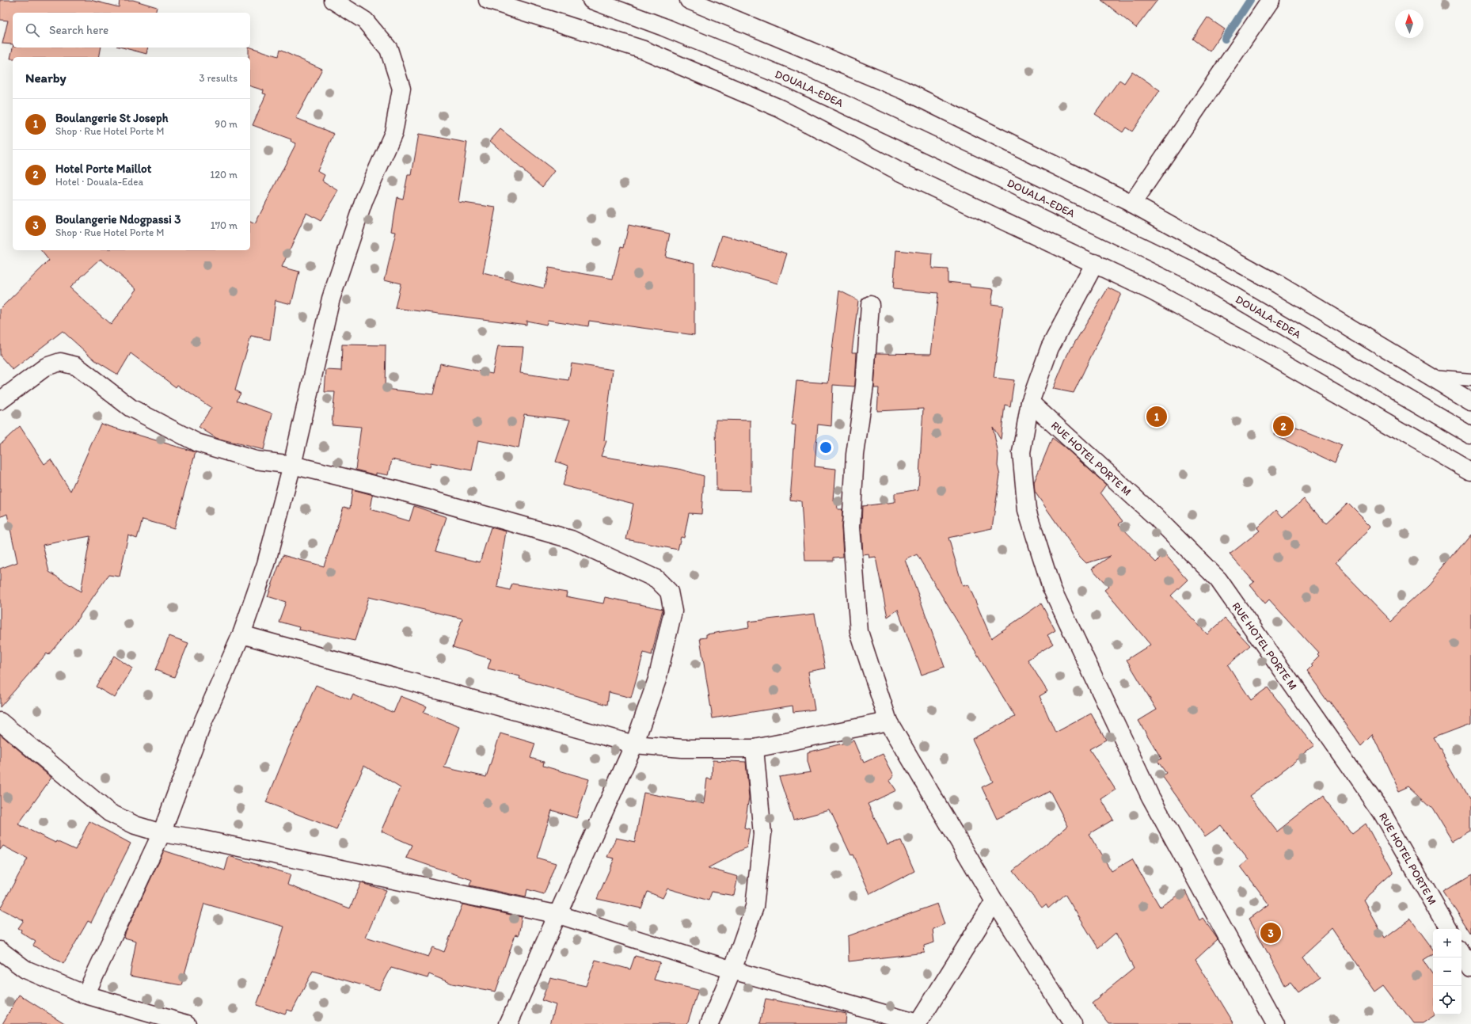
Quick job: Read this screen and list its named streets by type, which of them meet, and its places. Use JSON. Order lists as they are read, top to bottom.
{
  "streets": {
    "main road": ["DOUALA-EDEA", "RUE HOTEL PORTE M"]
  },
  "north": "top",
  "page": {
    "search": "Search here",
    "heading": ["Nearby", "3 results"],
    "list": [
      {
        "mark": "1",
        "name": "Boulangerie St Joseph",
        "note": "Shop · Rue Hotel Porte M",
        "value": "90 m"
      },
      {
        "mark": "2",
        "name": "Hotel Porte Maillot",
        "note": "Hotel · Douala-Edea",
        "value": "120 m"
      },
      {
        "mark": "3",
        "name": "Boulangerie Ndogpassi 3",
        "note": "Shop · Rue Hotel Porte M",
        "value": "170 m"
      }
    ],
    "pins": ["1", "2", "3"],
    "map_buttons": ["+", "−"]
  }
}
